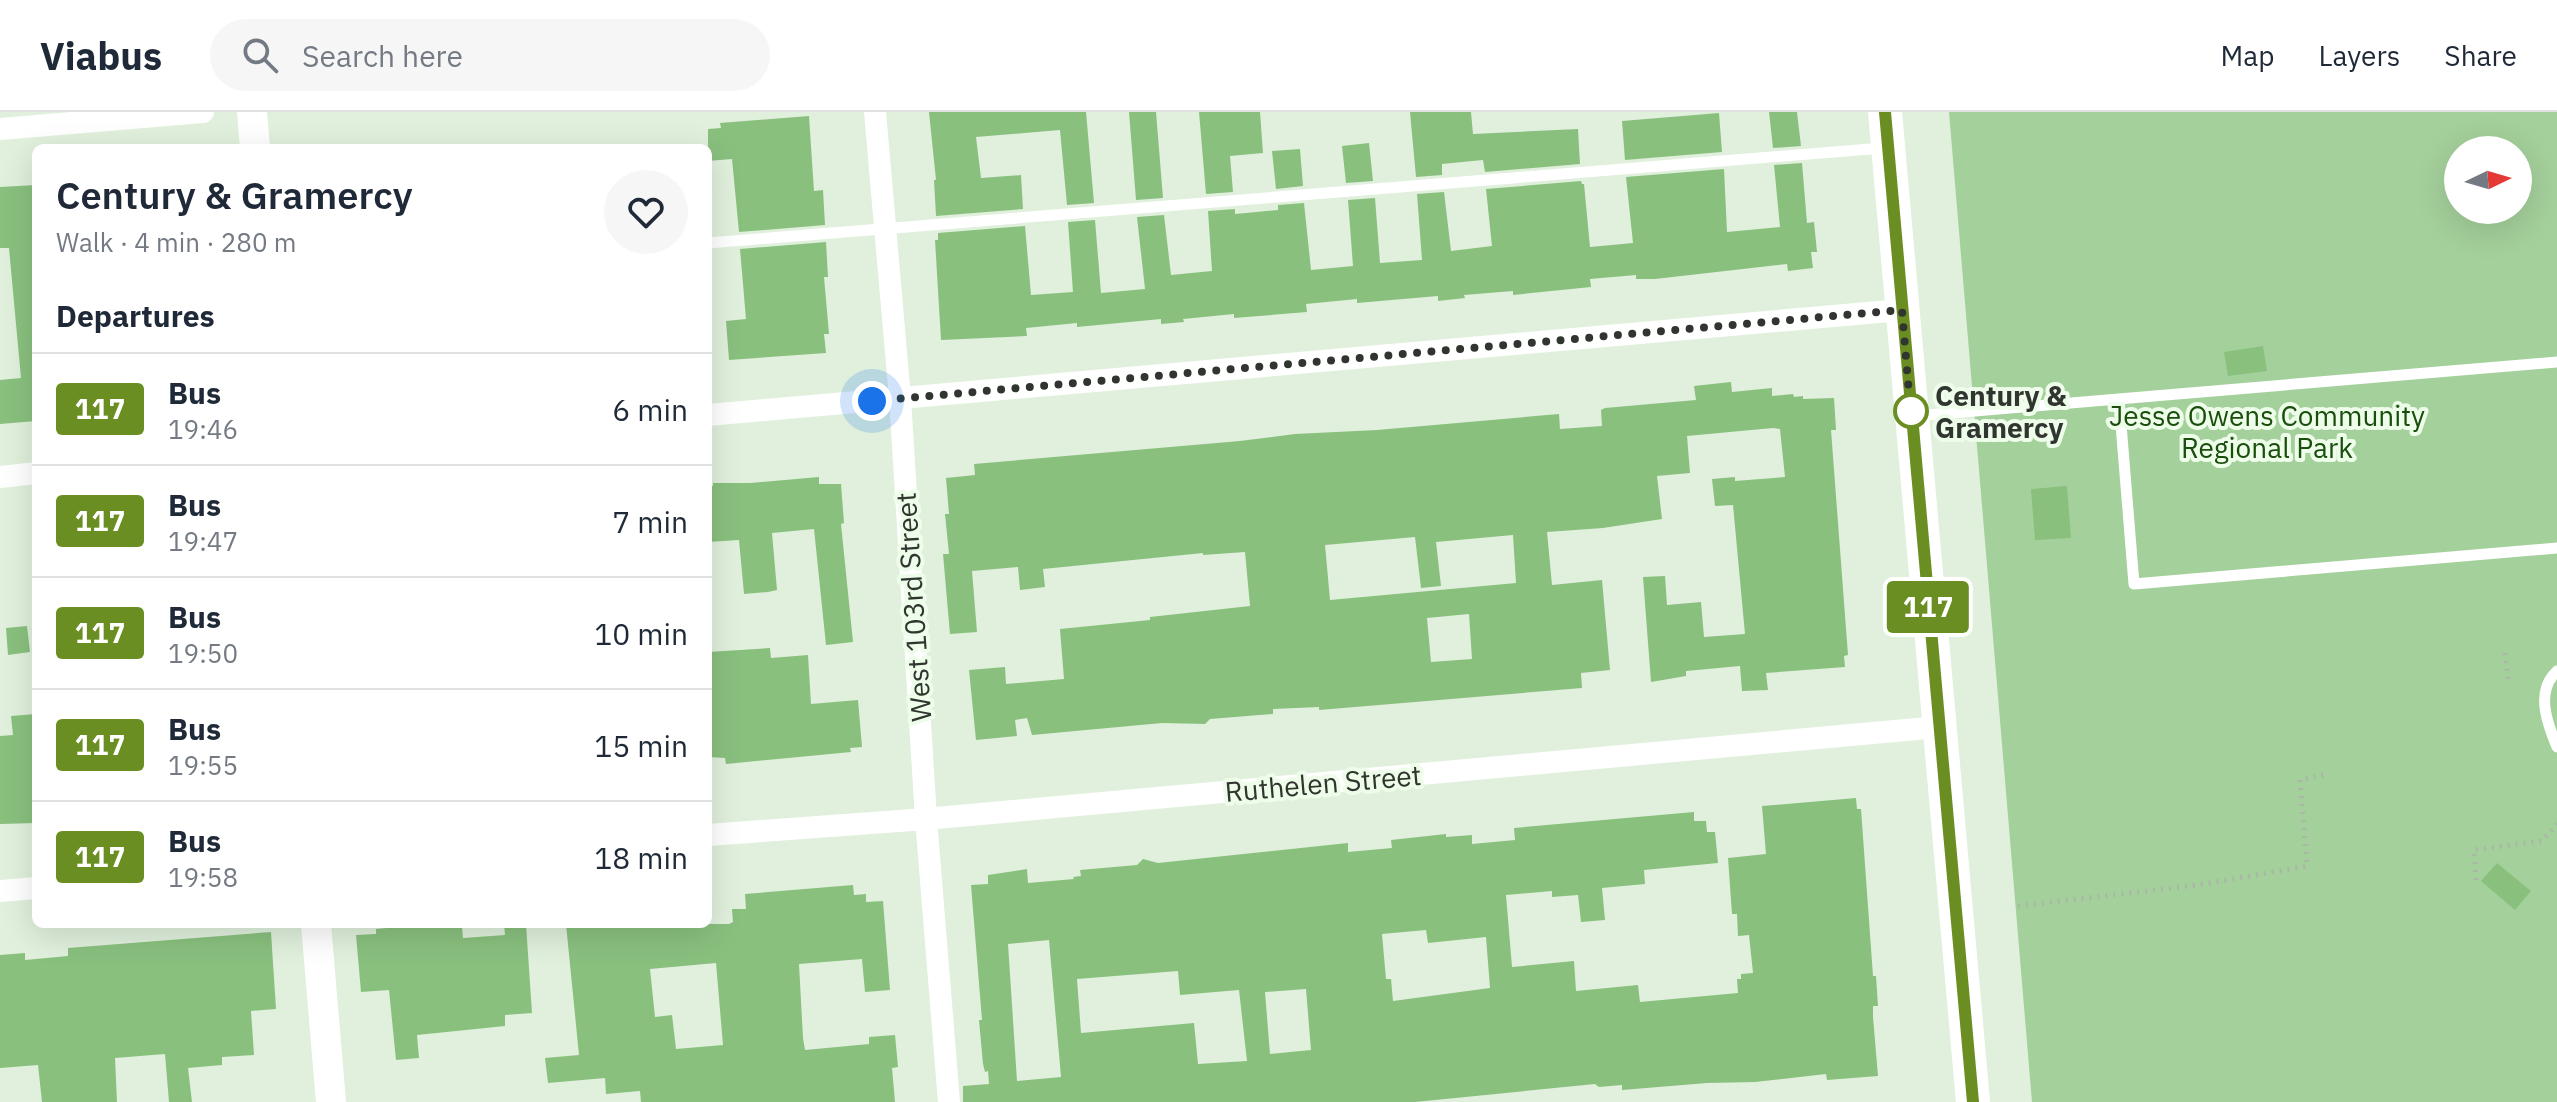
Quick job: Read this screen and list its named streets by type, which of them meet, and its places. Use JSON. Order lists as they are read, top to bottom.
{
  "streets": {
    "street": ["West 103rd Street", "Ruthelen Street"]
  },
  "crossings": [
    ["West 103rd Street", "Ruthelen Street"]
  ],
  "parks": ["Jesse Owens Community Regional Park"],
  "places": ["Century & Gramercy"],
  "lines": ["bus line 117"],
  "north": "right",
  "page": {
    "header": "Viabus",
    "search": "Search here",
    "nav": ["Map", "Layers", "Share"],
    "on_map": "117",
    "heading": [
      ["Century & Gramercy", "Walk · 4 min · 280 m"],
      "Departures"
    ],
    "list": [
      {
        "mark": "117",
        "name": "Bus",
        "note": "19:46",
        "value": "6 min"
      },
      {
        "mark": "117",
        "name": "Bus",
        "note": "19:47",
        "value": "7 min"
      },
      {
        "mark": "117",
        "name": "Bus",
        "note": "19:50",
        "value": "10 min"
      },
      {
        "mark": "117",
        "name": "Bus",
        "note": "19:55",
        "value": "15 min"
      },
      {
        "mark": "117",
        "name": "Bus",
        "note": "19:58",
        "value": "18 min"
      }
    ]
  }
}
